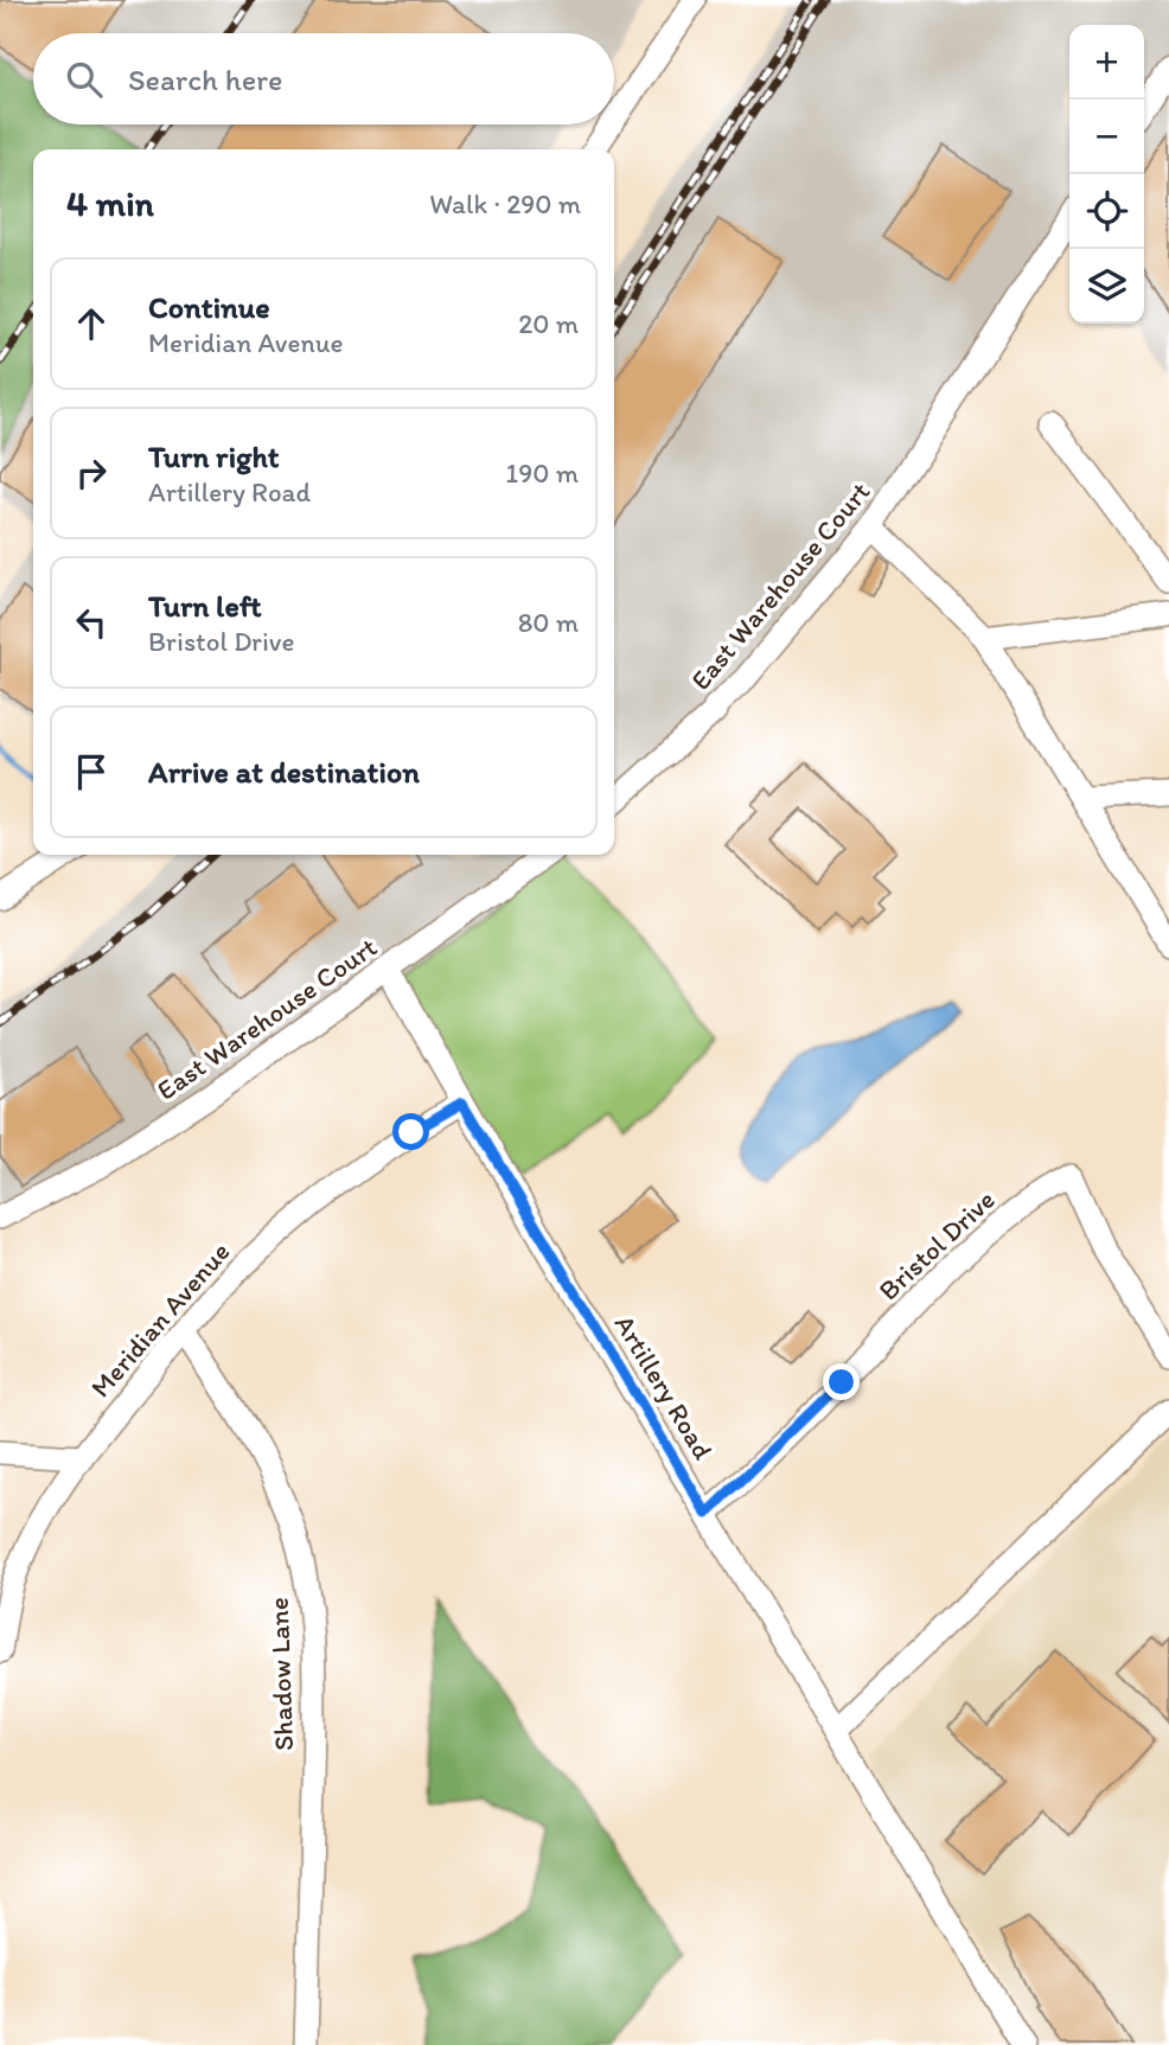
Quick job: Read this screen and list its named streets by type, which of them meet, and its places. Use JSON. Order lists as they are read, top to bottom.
{
  "streets": {
    "street": [
      "East Warehouse Court",
      "Bristol Drive",
      "Meridian Avenue",
      "Artillery Road",
      "Shadow Lane"
    ]
  },
  "crossings": [
    ["East Warehouse Court", "Artillery Road"],
    ["Bristol Drive", "Artillery Road"],
    ["Meridian Avenue", "Artillery Road"],
    ["Meridian Avenue", "Shadow Lane"]
  ],
  "page": {
    "map_buttons": ["+", "−"],
    "search": "Search here",
    "heading": ["4 min", "Walk · 290 m"],
    "list": [
      ["Continue", "Meridian Avenue", "20 m"],
      ["Turn right", "Artillery Road", "190 m"],
      ["Turn left", "Bristol Drive", "80 m"],
      "Arrive at destination"
    ]
  }
}
